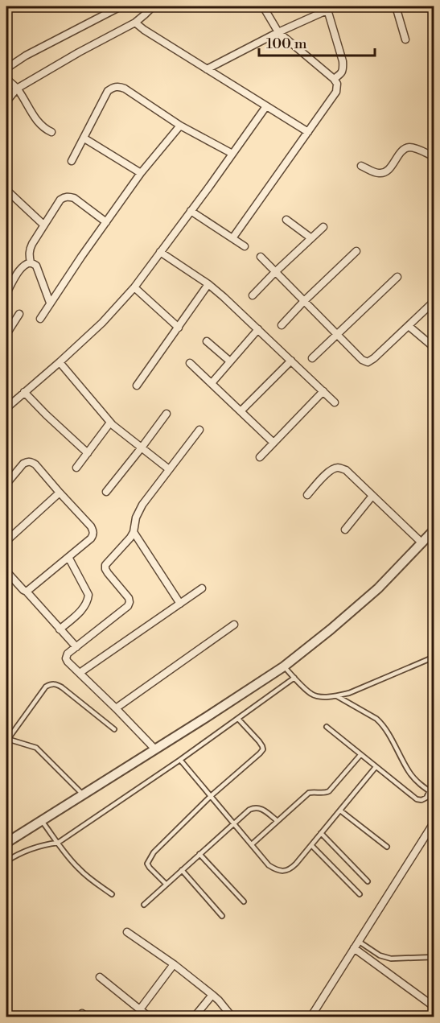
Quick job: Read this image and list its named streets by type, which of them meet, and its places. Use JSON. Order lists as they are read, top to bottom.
{
  "scale_bar": "100 m"
}
